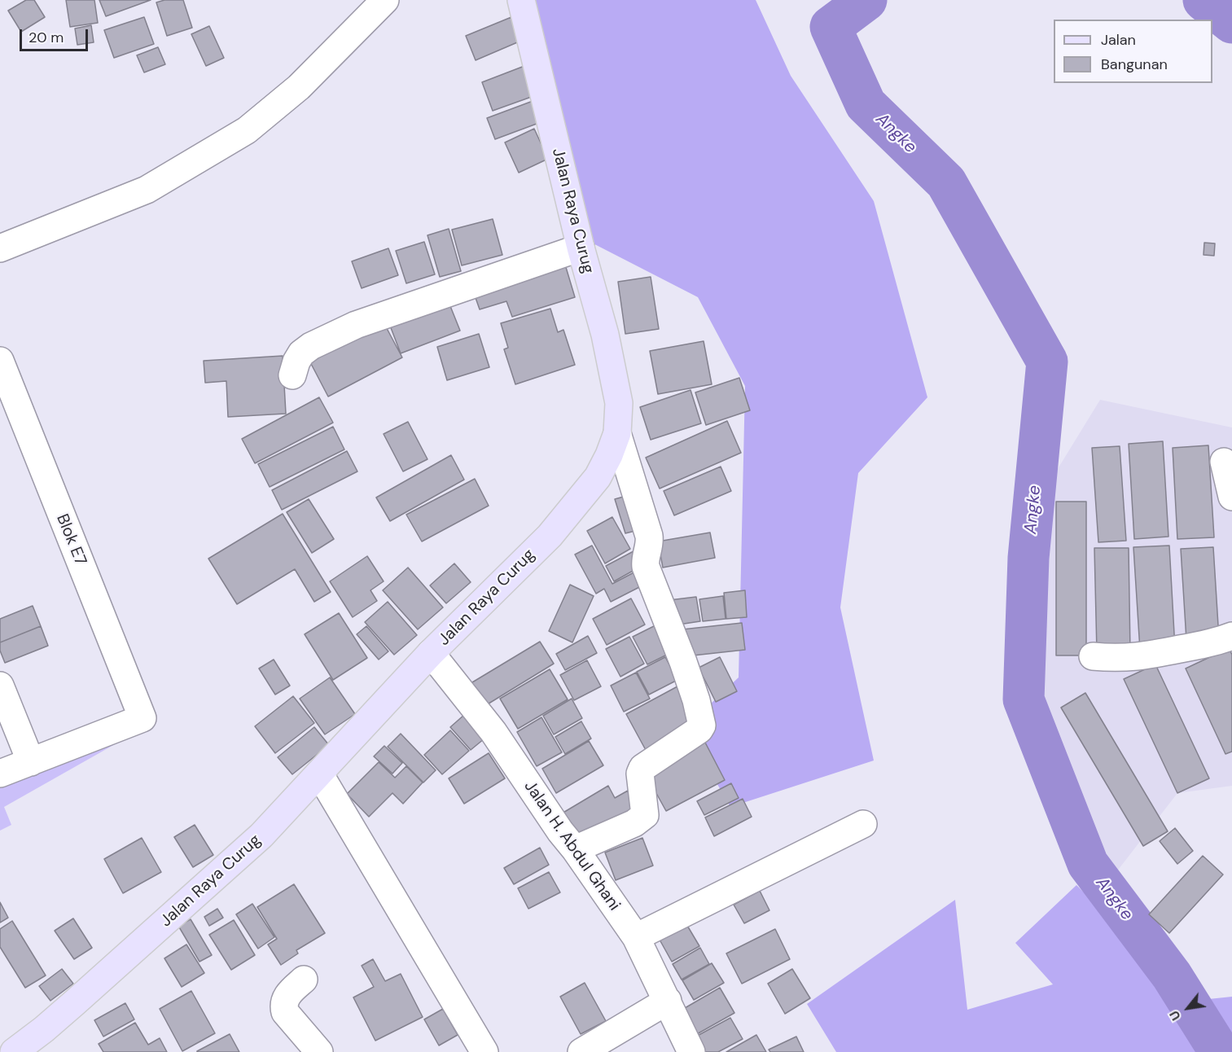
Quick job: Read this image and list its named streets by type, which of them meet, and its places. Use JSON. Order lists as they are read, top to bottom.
{
  "streets": {
    "main road": ["Jalan Raya Curug"],
    "street": ["Blok E7", "Jalan H. Abdul Ghani"]
  },
  "crossings": [
    ["Jalan Raya Curug", "Jalan H. Abdul Ghani"]
  ],
  "water": ["Angke"],
  "legend": ["Jalan", "Bangunan"],
  "scale_bar": "20 m",
  "north": "bottom left"
}
